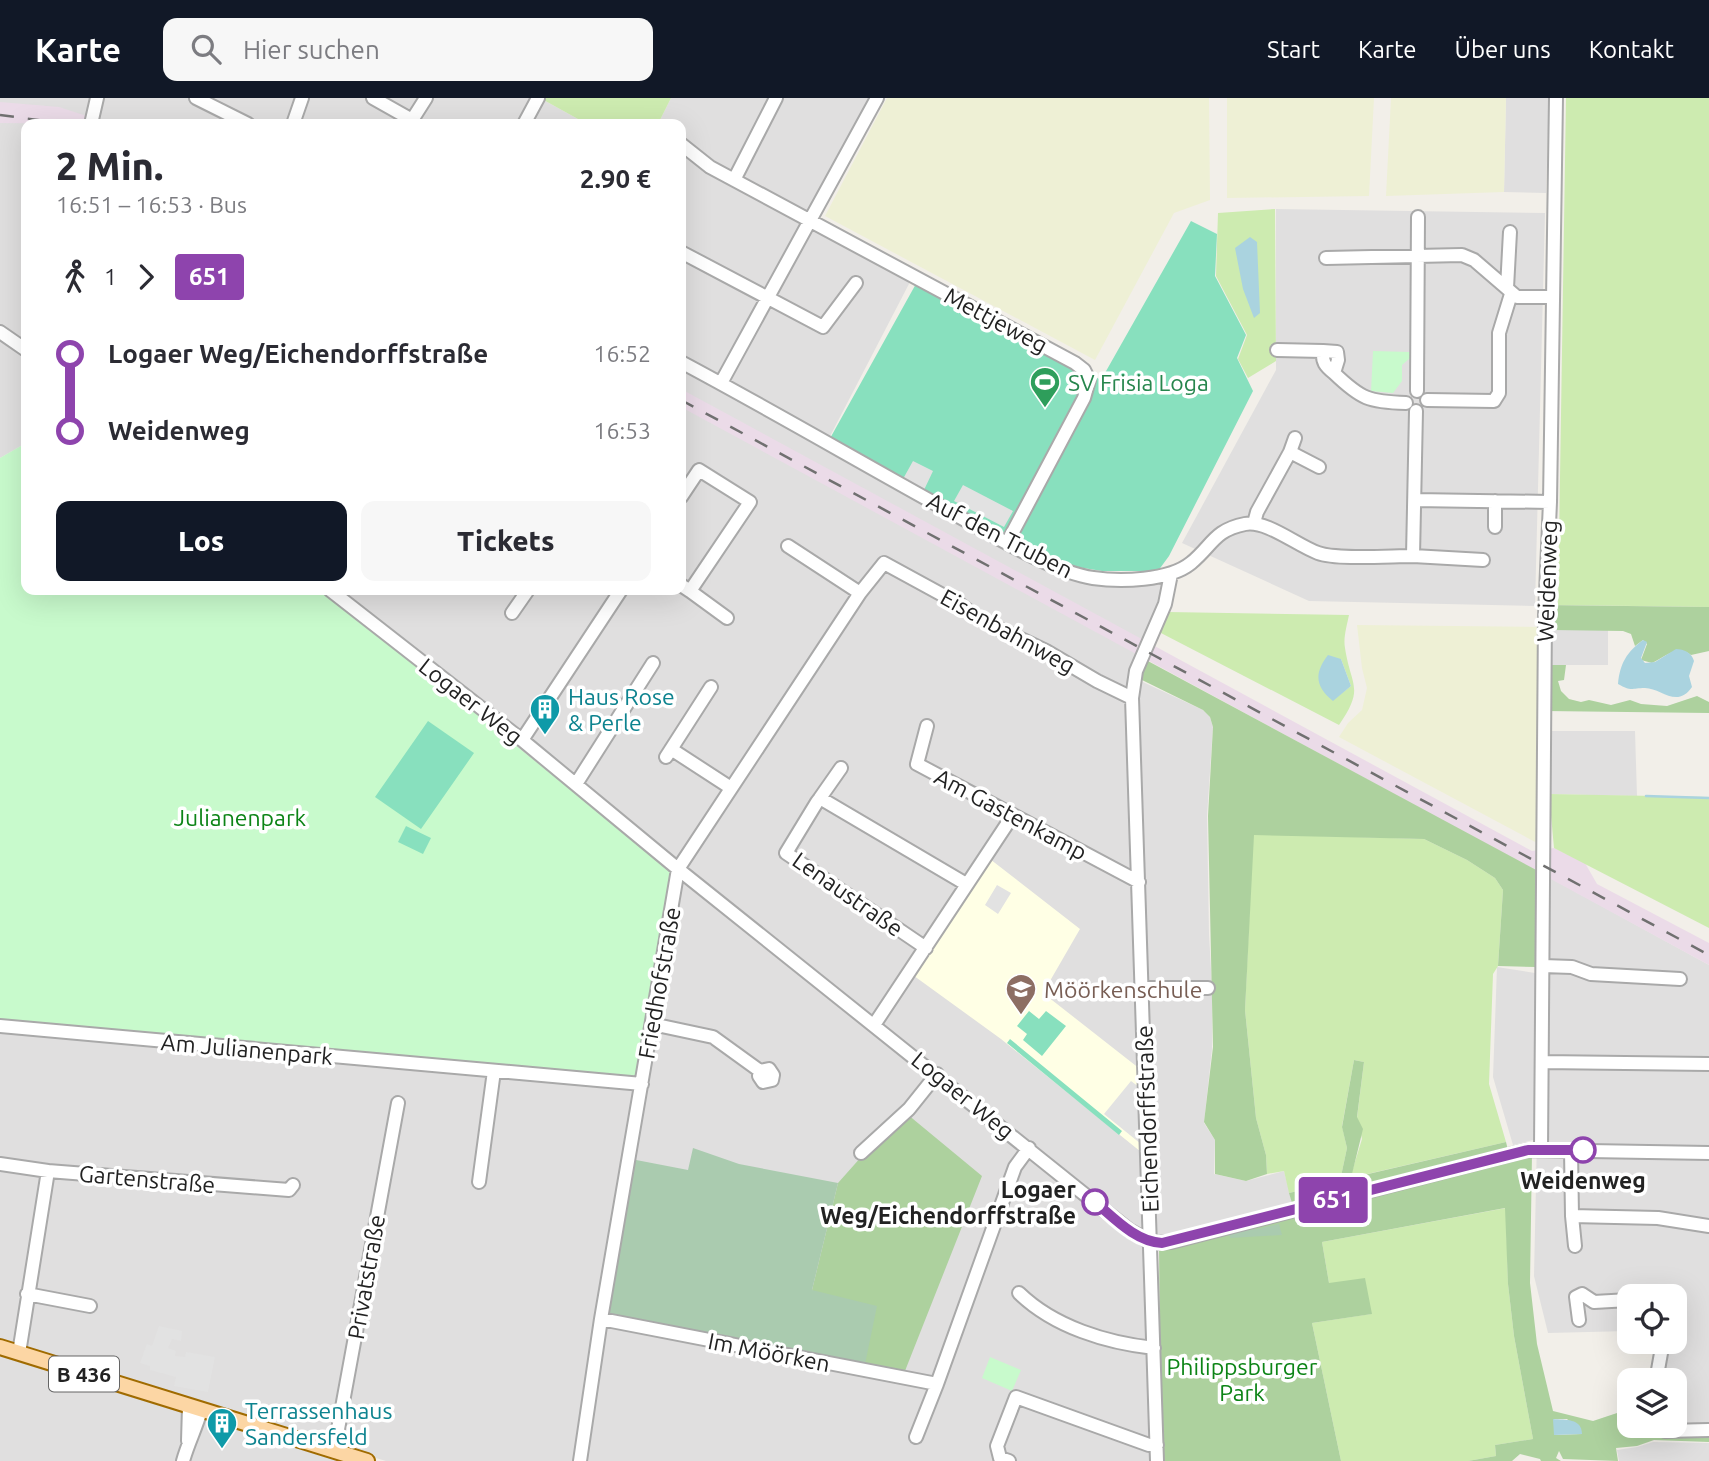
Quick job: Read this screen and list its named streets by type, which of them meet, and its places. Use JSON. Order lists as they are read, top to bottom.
{
  "streets": {
    "main road": ["B 436"],
    "street": [
      "Mettjeweg",
      "Auf den Truben",
      "Weidenweg",
      "Eisenbahnweg",
      "Logaer Weg",
      "Am Gastenkamp",
      "Lenaustraße",
      "Friedhofstraße",
      "Am Julianenpark",
      "Eichendorffstraße",
      "Gartenstraße",
      "Privatstraße",
      "Im Möörken"
    ]
  },
  "crossings": [
    ["Mettjeweg", "Auf den Truben"],
    ["Auf den Truben", "Eichendorffstraße"],
    ["Eisenbahnweg", "Friedhofstraße"],
    ["Eisenbahnweg", "Eichendorffstraße"],
    ["Logaer Weg", "Lenaustraße"],
    ["Logaer Weg", "Friedhofstraße"],
    ["Logaer Weg", "Eichendorffstraße"],
    ["Am Gastenkamp", "Lenaustraße"],
    ["Am Gastenkamp", "Eichendorffstraße"],
    ["Friedhofstraße", "Am Julianenpark"],
    ["Friedhofstraße", "Im Möörken"],
    ["Privatstraße", "B 436"]
  ],
  "parks": ["Julianenpark", "Philippsburger Park"],
  "places": {
    "sports": ["SV Frisia Loga"],
    "building": ["Haus Rose & Perle", "Terrassenhaus Sandersfeld"],
    "school or university": ["Möörkenschule"],
    "other": ["Weidenweg", "Logaer Weg/Eichendorffstraße"]
  },
  "lines": ["bus line 651"],
  "page": {
    "header": "Karte",
    "search": "Hier suchen",
    "nav": [
      "Start",
      "Karte",
      "Über uns",
      "Kontakt"
    ],
    "on_map": "651",
    "heading": ["2 Min.", "16:51 – 16:53 · Bus", "2.90 €"],
    "legs": ["1", "651"],
    "list": [
      {
        "name": "Logaer Weg/Eichendorffstraße",
        "value": "16:52"
      },
      {
        "name": "Weidenweg",
        "value": "16:53"
      }
    ],
    "buttons": ["Los", "Tickets"]
  }
}
